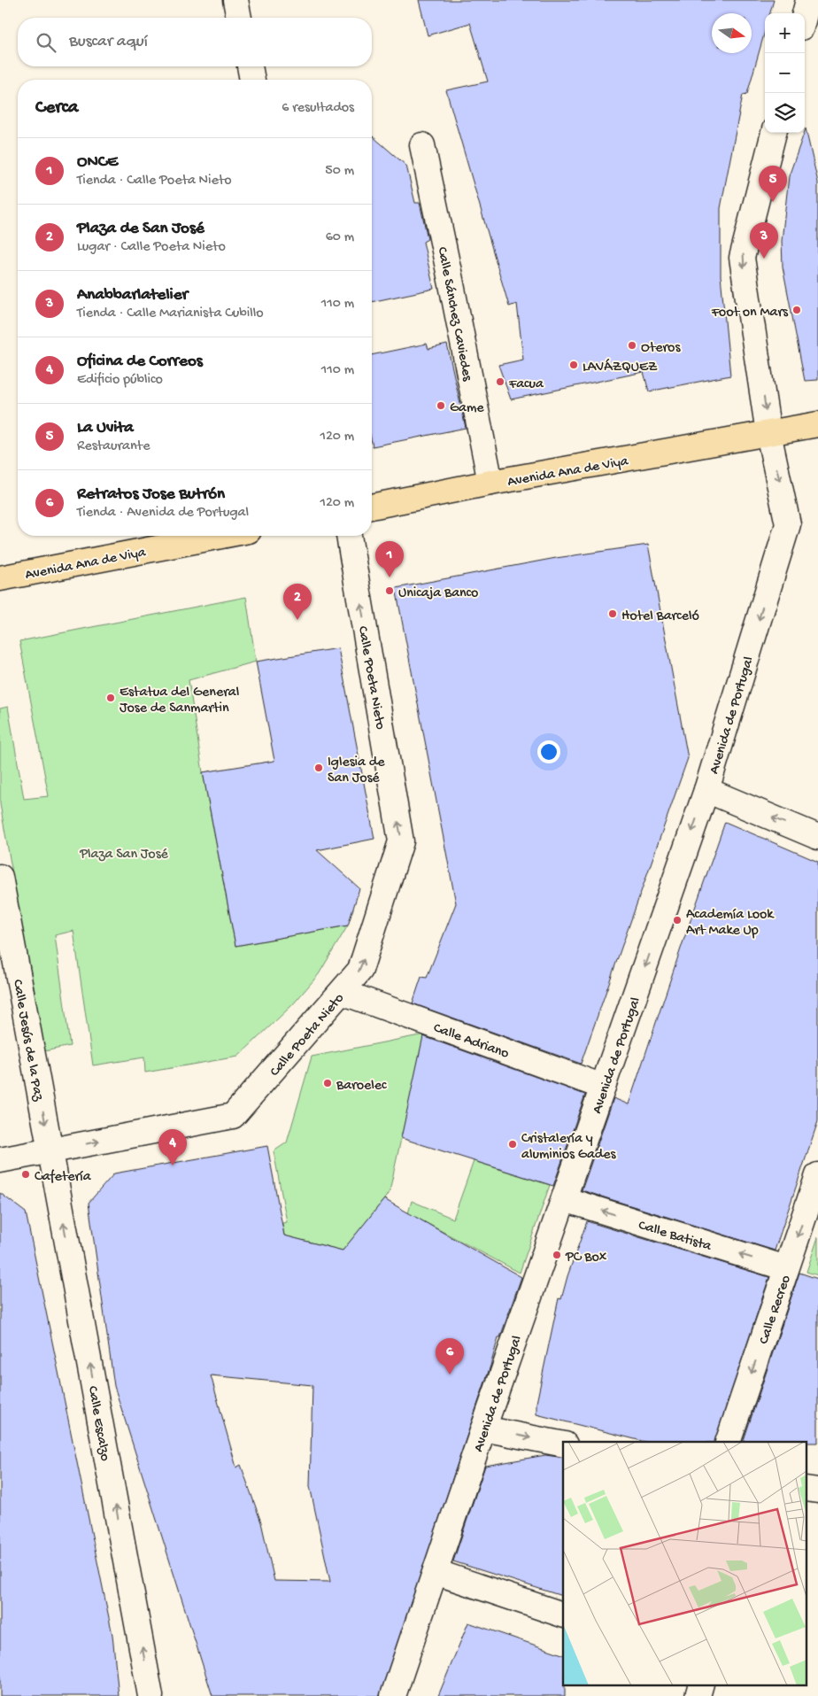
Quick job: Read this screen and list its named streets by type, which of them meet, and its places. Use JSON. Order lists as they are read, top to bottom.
{
  "streets": {
    "main road": ["Avenida Ana de Viya"],
    "street": [
      "Calle Sánchez Caviedes",
      "Calle Poeta Nieto",
      "Avenida de Portugal",
      "Calle Adriano",
      "Calle Jesús de la Paz",
      "Calle Batista",
      "Calle Recreo",
      "Calle Escalzo"
    ]
  },
  "crossings": [
    ["Calle Sánchez Caviedes", "Avenida Ana de Viya"],
    ["Avenida Ana de Viya", "Avenida de Portugal"],
    ["Calle Poeta Nieto", "Calle Adriano"],
    ["Calle Poeta Nieto", "Calle Jesús de la Paz"],
    ["Calle Poeta Nieto", "Calle Escalzo"],
    ["Avenida de Portugal", "Calle Adriano"],
    ["Avenida de Portugal", "Calle Batista"],
    ["Calle Jesús de la Paz", "Calle Escalzo"],
    ["Calle Batista", "Calle Recreo"]
  ],
  "one_way": [
    "Calle Poeta Nieto",
    "Avenida de Portugal",
    "Calle Jesús de la Paz",
    "Calle Batista",
    "Calle Recreo",
    "Calle Escalzo"
  ],
  "parks": ["Plaza San José"],
  "places": [
    "Foot on Mars",
    "Oteros",
    "LAVÁZQUEZ",
    "Facua",
    "Game",
    "Unicaja Banco",
    "Hotel Barceló",
    "Estatua del General Jose de Sanmartin",
    "Iglesia de San José",
    "Academía Look Art Make Up",
    "Baroelec",
    "Cristalería y aluminios Gades",
    "Cafetería",
    "PC Box"
  ],
  "north": "right",
  "page": {
    "map_buttons": ["+", "−"],
    "search": "Buscar aquí",
    "heading": ["Cerca", "6 resultados"],
    "list": [
      {
        "mark": "1",
        "name": "ONCE",
        "note": "Tienda · Calle Poeta Nieto",
        "value": "50 m"
      },
      {
        "mark": "2",
        "name": "Plaza de San José",
        "note": "Lugar · Calle Poeta Nieto",
        "value": "60 m"
      },
      {
        "mark": "3",
        "name": "Anabbarlatelier",
        "note": "Tienda · Calle Marianista Cubillo",
        "value": "110 m"
      },
      {
        "mark": "4",
        "name": "Oficina de Correos",
        "note": "Edificio público",
        "value": "110 m"
      },
      {
        "mark": "5",
        "name": "La Uvita",
        "note": "Restaurante",
        "value": "120 m"
      },
      {
        "mark": "6",
        "name": "Retratos Jose Butrón",
        "note": "Tienda · Avenida de Portugal",
        "value": "120 m"
      }
    ],
    "pins": [
      "5",
      "3",
      "1",
      "2",
      "4",
      "6"
    ]
  }
}
